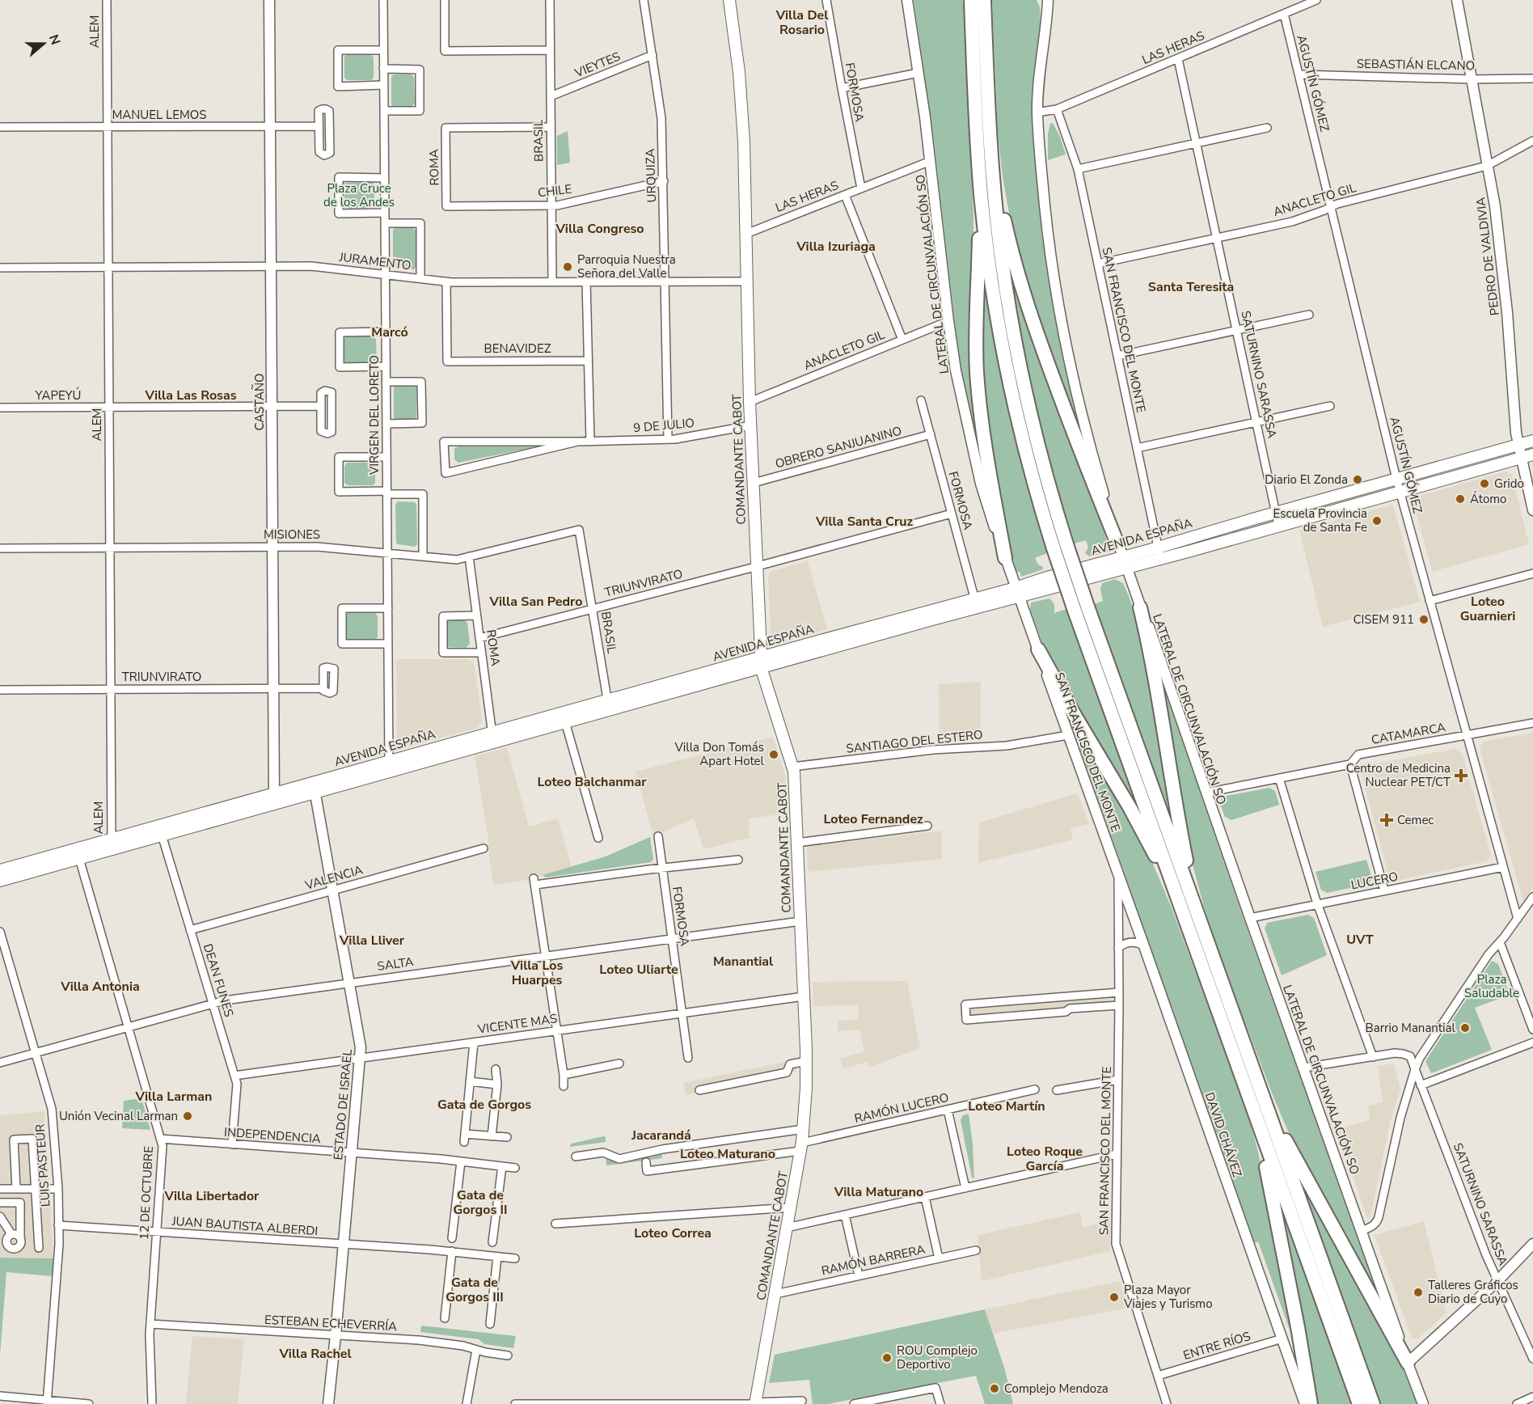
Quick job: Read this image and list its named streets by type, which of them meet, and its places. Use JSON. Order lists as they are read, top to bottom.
{
  "streets": {
    "main road": ["COMANDANTE CABOT", "AVENIDA ESPAÑA"],
    "street": [
      "ALEM",
      "LAS HERAS",
      "VIEYTES",
      "SEBASTIÁN ELCANO",
      "AGUSTÍN GÓMEZ",
      "FORMOSA",
      "MANUEL LEMOS",
      "BRASIL",
      "ROMA",
      "URQUIZA",
      "CHILE",
      "ANACLETO GIL",
      "PEDRO DE VALDIVIA",
      "JURAMENTO",
      "LATERAL DE CIRCUNVALACIÓN SO",
      "SAN FRANCISCO DEL MONTE",
      "BENAVIDEZ",
      "SATURNINO SARASSA",
      "YAPEYÚ",
      "CASTAÑO",
      "VIRGEN DEL LORETO",
      "9 DE JULIO",
      "OBRERO SANJUANINO",
      "MISIONES",
      "TRIUNVIRATO",
      "CATAMARCA",
      "SANTIAGO DEL ESTERO",
      "VALENCIA",
      "LUCERO",
      "SALTA",
      "DEAN FUNES",
      "VICENTE MAS",
      "ESTADO DE ISRAEL",
      "RAMÓN LUCERO",
      "DAVID CHÁVEZ",
      "INDEPENDENCIA",
      "LUIS PASTEUR",
      "12 DE OCTUBRE",
      "JUAN BAUTISTA ALBERDI",
      "RAMÓN BARRERA",
      "ESTEBAN ECHEVERRÍA",
      "ENTRE RÍOS"
    ]
  },
  "crossings": [
    ["ALEM", "MANUEL LEMOS"],
    ["ALEM", "JURAMENTO"],
    ["ALEM", "YAPEYÚ"],
    ["ALEM", "MISIONES"],
    ["ALEM", "AVENIDA ESPAÑA"],
    ["ALEM", "TRIUNVIRATO"],
    ["LAS HERAS", "AGUSTÍN GÓMEZ"],
    ["LAS HERAS", "FORMOSA"],
    ["LAS HERAS", "LATERAL DE CIRCUNVALACIÓN SO"],
    ["LAS HERAS", "SAN FRANCISCO DEL MONTE"],
    ["LAS HERAS", "SATURNINO SARASSA"],
    ["LAS HERAS", "COMANDANTE CABOT"],
    ["VIEYTES", "BRASIL"],
    ["VIEYTES", "URQUIZA"],
    ["SEBASTIÁN ELCANO", "AGUSTÍN GÓMEZ"],
    ["SEBASTIÁN ELCANO", "PEDRO DE VALDIVIA"],
    ["AGUSTÍN GÓMEZ", "ANACLETO GIL"],
    ["AGUSTÍN GÓMEZ", "AVENIDA ESPAÑA"],
    ["AGUSTÍN GÓMEZ", "CATAMARCA"],
    ["AGUSTÍN GÓMEZ", "LUCERO"],
    ["FORMOSA", "OBRERO SANJUANINO"],
    ["FORMOSA", "AVENIDA ESPAÑA"],
    ["FORMOSA", "TRIUNVIRATO"],
    ["FORMOSA", "SALTA"],
    ["FORMOSA", "VICENTE MAS"],
    ["MANUEL LEMOS", "CASTAÑO"],
    ["BRASIL", "ROMA"],
    ["BRASIL", "CHILE"],
    ["BRASIL", "JURAMENTO"],
    ["BRASIL", "MISIONES"],
    ["BRASIL", "AVENIDA ESPAÑA"],
    ["BRASIL", "TRIUNVIRATO"],
    ["ROMA", "CHILE"],
    ["ROMA", "MISIONES"],
    ["ROMA", "AVENIDA ESPAÑA"],
    ["ROMA", "TRIUNVIRATO"],
    ["URQUIZA", "CHILE"],
    ["URQUIZA", "JURAMENTO"],
    ["URQUIZA", "9 DE JULIO"],
    ["ANACLETO GIL", "PEDRO DE VALDIVIA"],
    ["ANACLETO GIL", "LATERAL DE CIRCUNVALACIÓN SO"],
    ["ANACLETO GIL", "SAN FRANCISCO DEL MONTE"],
    ["ANACLETO GIL", "SATURNINO SARASSA"],
    ["ANACLETO GIL", "COMANDANTE CABOT"],
    ["PEDRO DE VALDIVIA", "AVENIDA ESPAÑA"],
    ["JURAMENTO", "BENAVIDEZ"],
    ["JURAMENTO", "CASTAÑO"],
    ["JURAMENTO", "VIRGEN DEL LORETO"],
    ["JURAMENTO", "COMANDANTE CABOT"],
    ["LATERAL DE CIRCUNVALACIÓN SO", "SAN FRANCISCO DEL MONTE"],
    ["LATERAL DE CIRCUNVALACIÓN SO", "AVENIDA ESPAÑA"],
    ["LATERAL DE CIRCUNVALACIÓN SO", "CATAMARCA"],
    ["LATERAL DE CIRCUNVALACIÓN SO", "LUCERO"],
    ["SAN FRANCISCO DEL MONTE", "AVENIDA ESPAÑA"],
    ["SAN FRANCISCO DEL MONTE", "SANTIAGO DEL ESTERO"],
    ["SAN FRANCISCO DEL MONTE", "DAVID CHÁVEZ"],
    ["SAN FRANCISCO DEL MONTE", "ENTRE RÍOS"],
    ["SATURNINO SARASSA", "AVENIDA ESPAÑA"],
    ["YAPEYÚ", "CASTAÑO"],
    ["CASTAÑO", "MISIONES"],
    ["CASTAÑO", "AVENIDA ESPAÑA"],
    ["CASTAÑO", "TRIUNVIRATO"],
    ["VIRGEN DEL LORETO", "MISIONES"],
    ["VIRGEN DEL LORETO", "AVENIDA ESPAÑA"],
    ["9 DE JULIO", "COMANDANTE CABOT"],
    ["OBRERO SANJUANINO", "COMANDANTE CABOT"],
    ["COMANDANTE CABOT", "AVENIDA ESPAÑA"],
    ["COMANDANTE CABOT", "TRIUNVIRATO"],
    ["COMANDANTE CABOT", "SANTIAGO DEL ESTERO"],
    ["COMANDANTE CABOT", "SALTA"],
    ["COMANDANTE CABOT", "VICENTE MAS"],
    ["COMANDANTE CABOT", "RAMÓN LUCERO"],
    ["COMANDANTE CABOT", "RAMÓN BARRERA"],
    ["AVENIDA ESPAÑA", "DEAN FUNES"],
    ["AVENIDA ESPAÑA", "ESTADO DE ISRAEL"],
    ["AVENIDA ESPAÑA", "12 DE OCTUBRE"],
    ["VALENCIA", "DEAN FUNES"],
    ["VALENCIA", "ESTADO DE ISRAEL"],
    ["SALTA", "DEAN FUNES"],
    ["SALTA", "ESTADO DE ISRAEL"],
    ["SALTA", "LUIS PASTEUR"],
    ["SALTA", "12 DE OCTUBRE"],
    ["DEAN FUNES", "VICENTE MAS"],
    ["DEAN FUNES", "INDEPENDENCIA"],
    ["VICENTE MAS", "ESTADO DE ISRAEL"],
    ["ESTADO DE ISRAEL", "INDEPENDENCIA"],
    ["ESTADO DE ISRAEL", "JUAN BAUTISTA ALBERDI"],
    ["ESTADO DE ISRAEL", "ESTEBAN ECHEVERRÍA"],
    ["DAVID CHÁVEZ", "ENTRE RÍOS"],
    ["INDEPENDENCIA", "12 DE OCTUBRE"],
    ["LUIS PASTEUR", "JUAN BAUTISTA ALBERDI"],
    ["12 DE OCTUBRE", "JUAN BAUTISTA ALBERDI"],
    ["12 DE OCTUBRE", "ESTEBAN ECHEVERRÍA"]
  ],
  "districts": [
    "Villa Del Rosario",
    "Villa Congreso",
    "Villa Izuriaga",
    "Santa Teresita",
    "Marcó",
    "Villa Las Rosas",
    "Villa Santa Cruz",
    "Villa San Pedro",
    "Loteo Guarnieri",
    "Loteo Balchanmar",
    "Loteo Fernandez",
    "UVT",
    "Villa Lliver",
    "Manantial",
    "Villa Los Huarpes",
    "Loteo Uliarte",
    "Villa Antonia",
    "Villa Larman",
    "Gata de Gorgos",
    "Loteo Martín",
    "Jacarandá",
    "Loteo Roque García",
    "Loteo Maturano",
    "Villa Maturano",
    "Gata de Gorgos II",
    "Villa Libertador",
    "Loteo Correa",
    "Gata de Gorgos III",
    "Villa Rachel"
  ],
  "parks": ["Plaza Cruce de los Andes", "Plaza Saludable"],
  "places": {
    "other": [
      "Parroquia Nuestra Señora del Valle",
      "Diario El Zonda",
      "Grido",
      "Átomo",
      "Escuela Provincia de Santa Fe",
      "CISEM 911",
      "Villa Don Tomás Apart Hotel",
      "Barrio Manantial",
      "Unión Vecinal Larman",
      "Talleres Gráficos Diario de Cuyo",
      "Plaza Mayor Viajes y Turismo",
      "ROU Complejo Deportivo",
      "Complejo Mendoza"
    ],
    "health": ["Centro de Medicina Nuclear PET/CT", "Cemec"]
  },
  "north": "right"
}
